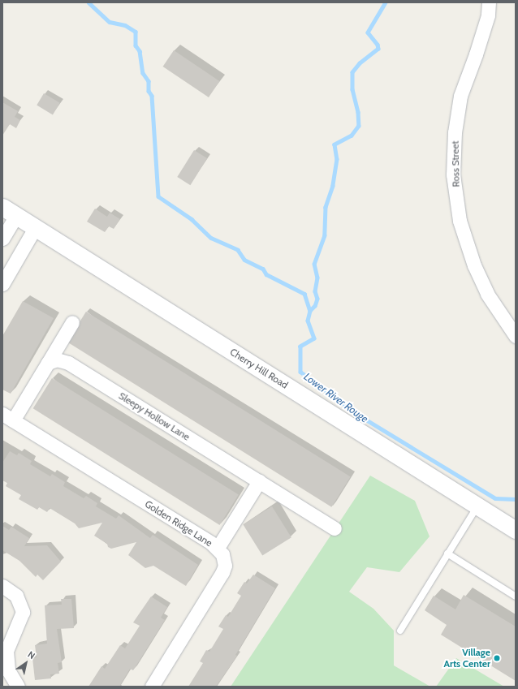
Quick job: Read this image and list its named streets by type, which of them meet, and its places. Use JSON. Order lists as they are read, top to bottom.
{
  "streets": {
    "street": [
      "Ross Street",
      "Cherry Hill Road",
      "Sleepy Hollow Lane",
      "Golden Ridge Lane"
    ]
  },
  "water": ["Lower River Rouge"],
  "places": ["Village Arts Center"],
  "north": "top right"
}
